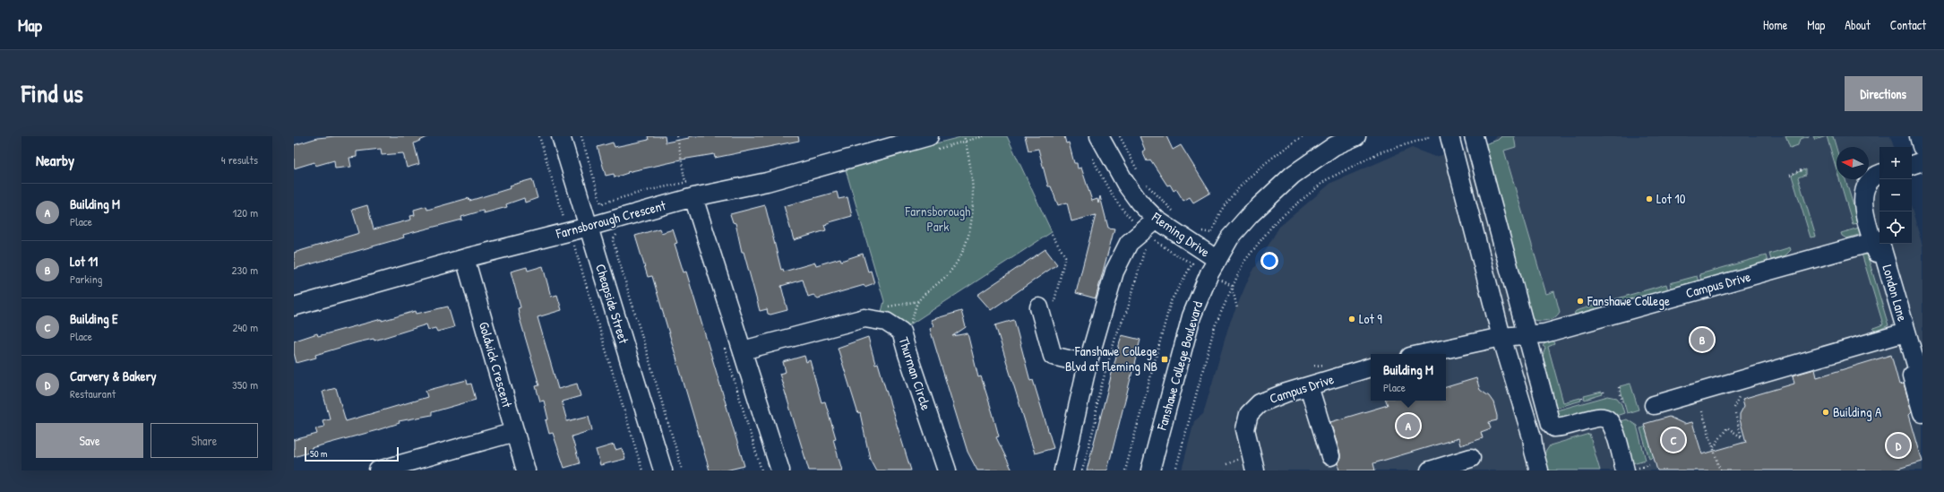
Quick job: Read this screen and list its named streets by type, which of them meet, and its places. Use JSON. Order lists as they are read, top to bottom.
{
  "streets": {
    "street": [
      "Farnsborough Crescent",
      "Fleming Drive",
      "Campus Drive",
      "London Lane",
      "Cheapside Street",
      "Goldwick Crescent",
      "Fanshawe College Boulevard",
      "Thurman Circle"
    ]
  },
  "crossings": [
    ["Farnsborough Crescent", "Cheapside Street"],
    ["Farnsborough Crescent", "Goldwick Crescent"],
    ["Fleming Drive", "Fanshawe College Boulevard"]
  ],
  "parks": ["Farnsborough Park"],
  "places": {
    "other": [
      "Lot 10",
      "Fanshawe College",
      "Lot 9",
      "Building A"
    ],
    "transit": ["Fanshawe College Blvd at Fleming NB"]
  },
  "scale_bar": "50 m",
  "north": "left",
  "page": {
    "header": "Map",
    "nav": [
      "Home",
      "Map",
      "About",
      "Contact"
    ],
    "title": "Find us",
    "buttons": [
      "Directions",
      ["Save", "Share"]
    ],
    "heading": ["Nearby", "4 results"],
    "map_buttons": ["+", "−"],
    "list": [
      {
        "mark": "A",
        "name": "Building M",
        "note": "Place",
        "value": "120 m"
      },
      {
        "mark": "B",
        "name": "Lot 11",
        "note": "Parking",
        "value": "230 m"
      },
      {
        "mark": "C",
        "name": "Building E",
        "note": "Place",
        "value": "240 m"
      },
      {
        "mark": "D",
        "name": "Carvery & Bakery",
        "note": "Restaurant",
        "value": "350 m"
      }
    ],
    "pins": [
      "B",
      "A",
      "C",
      "D"
    ],
    "popup": ["Building M", "Place"],
    "scale": "50 m"
  }
}
